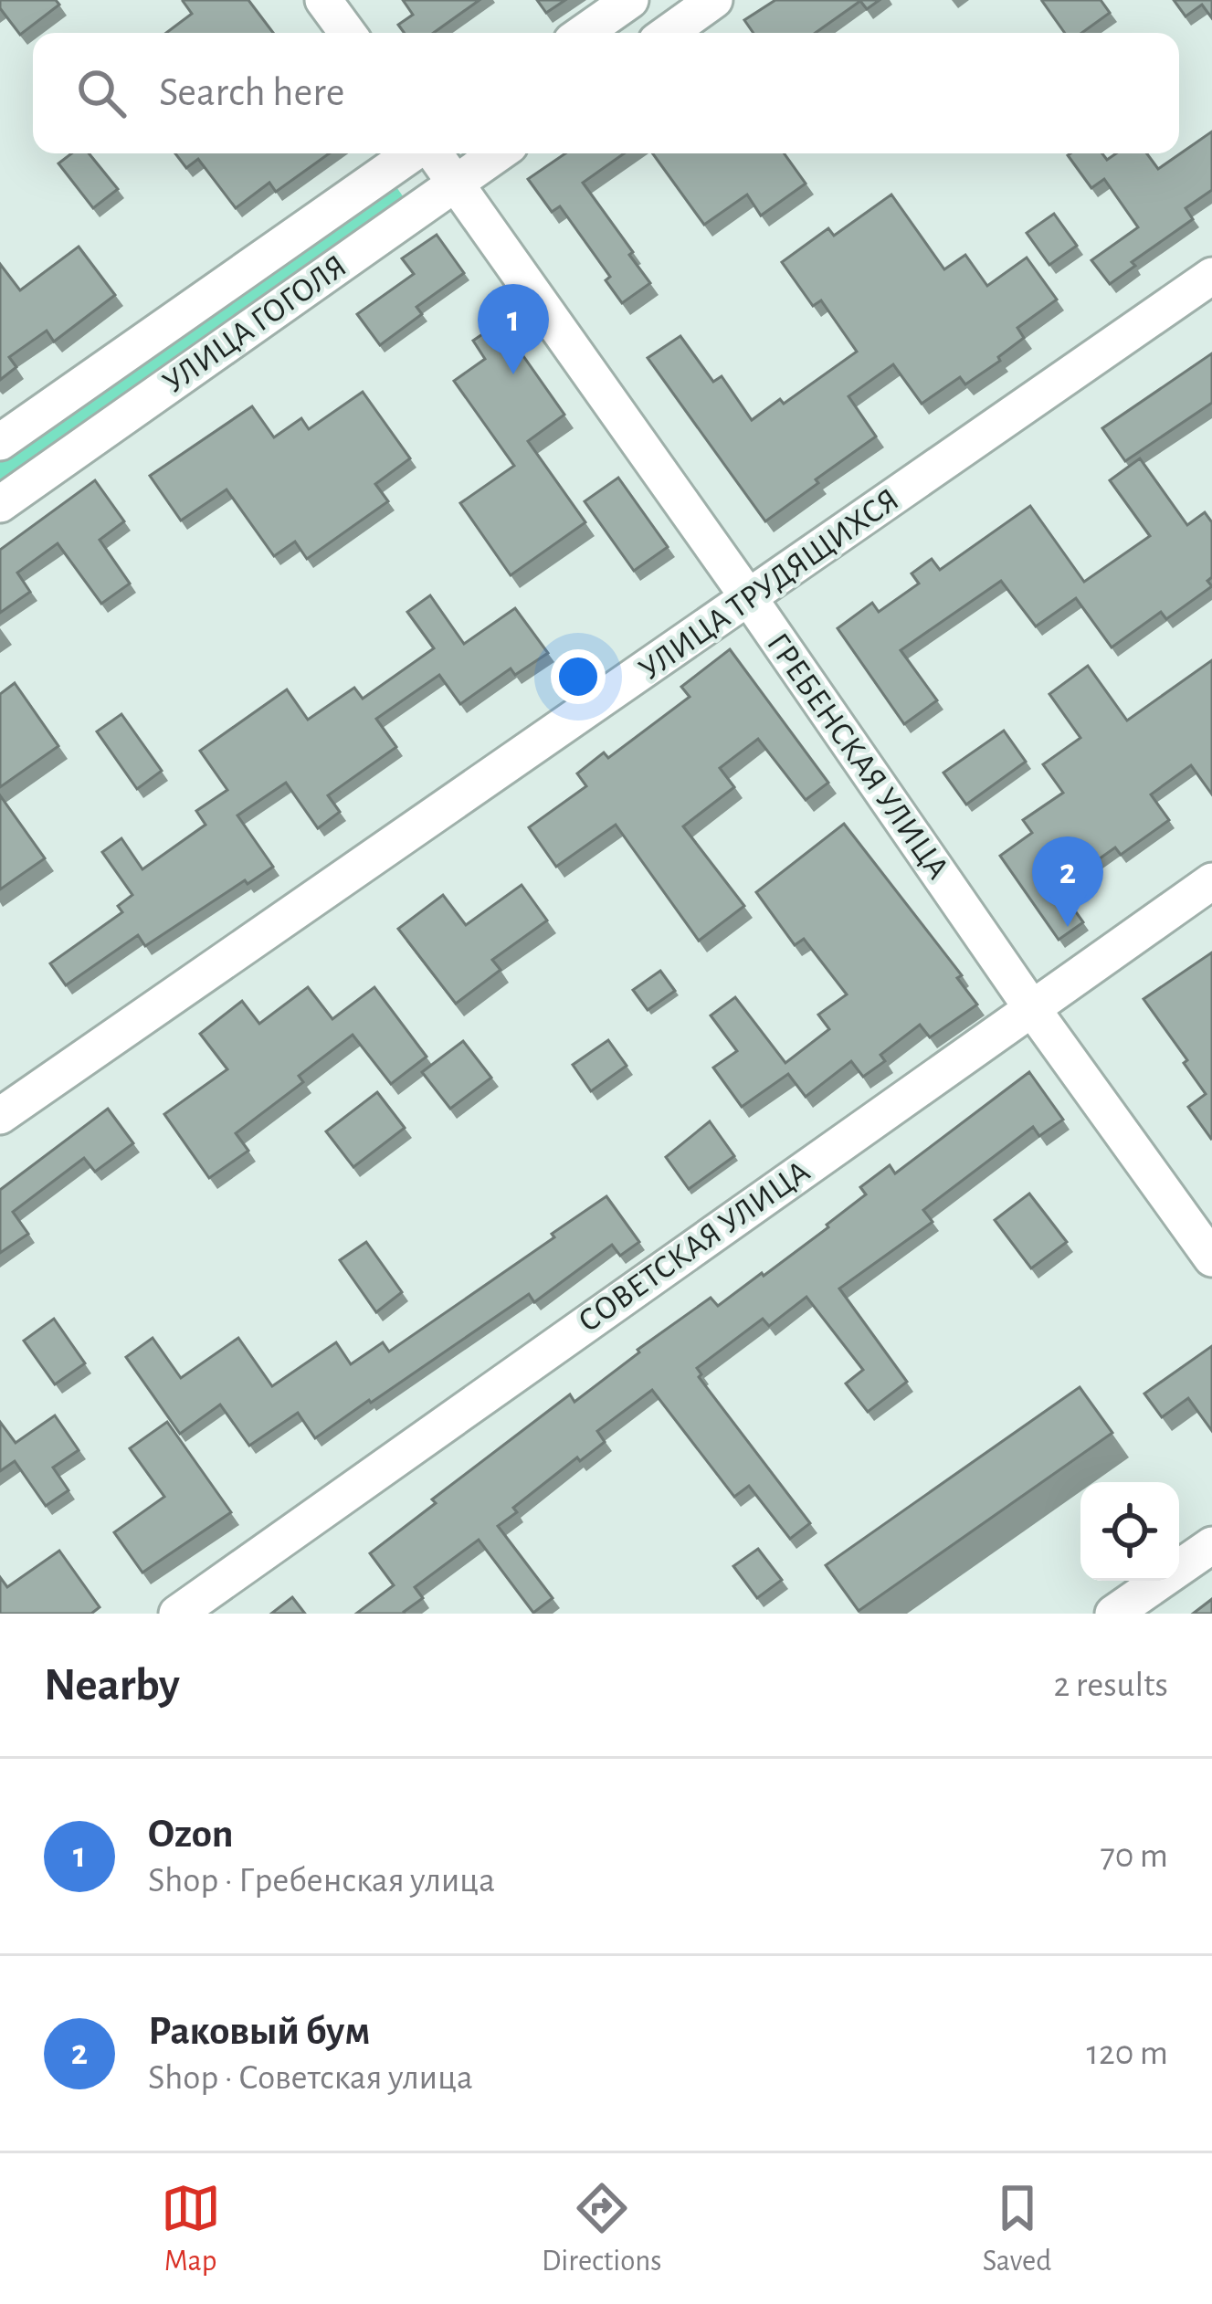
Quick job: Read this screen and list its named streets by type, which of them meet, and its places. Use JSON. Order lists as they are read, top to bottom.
{
  "streets": {
    "street": [
      "УЛИЦА ГОГОЛЯ",
      "УЛИЦА ТРУДЯЩИХСЯ",
      "ГРЕБЕНСКАЯ УЛИЦА",
      "СОВЕТСКАЯ УЛИЦА"
    ]
  },
  "crossings": [
    ["УЛИЦА ГОГОЛЯ", "ГРЕБЕНСКАЯ УЛИЦА"],
    ["УЛИЦА ТРУДЯЩИХСЯ", "ГРЕБЕНСКАЯ УЛИЦА"],
    ["ГРЕБЕНСКАЯ УЛИЦА", "СОВЕТСКАЯ УЛИЦА"]
  ],
  "page": {
    "search": "Search here",
    "pins": ["1", "2"],
    "heading": ["Nearby", "2 results"],
    "list": [
      {
        "mark": "1",
        "name": "Ozon",
        "note": "Shop · Гребенская улица",
        "value": "70 m"
      },
      {
        "mark": "2",
        "name": "Раковый бум",
        "note": "Shop · Советская улица",
        "value": "120 m"
      }
    ],
    "nav": ["Map", "Directions", "Saved"]
  }
}
